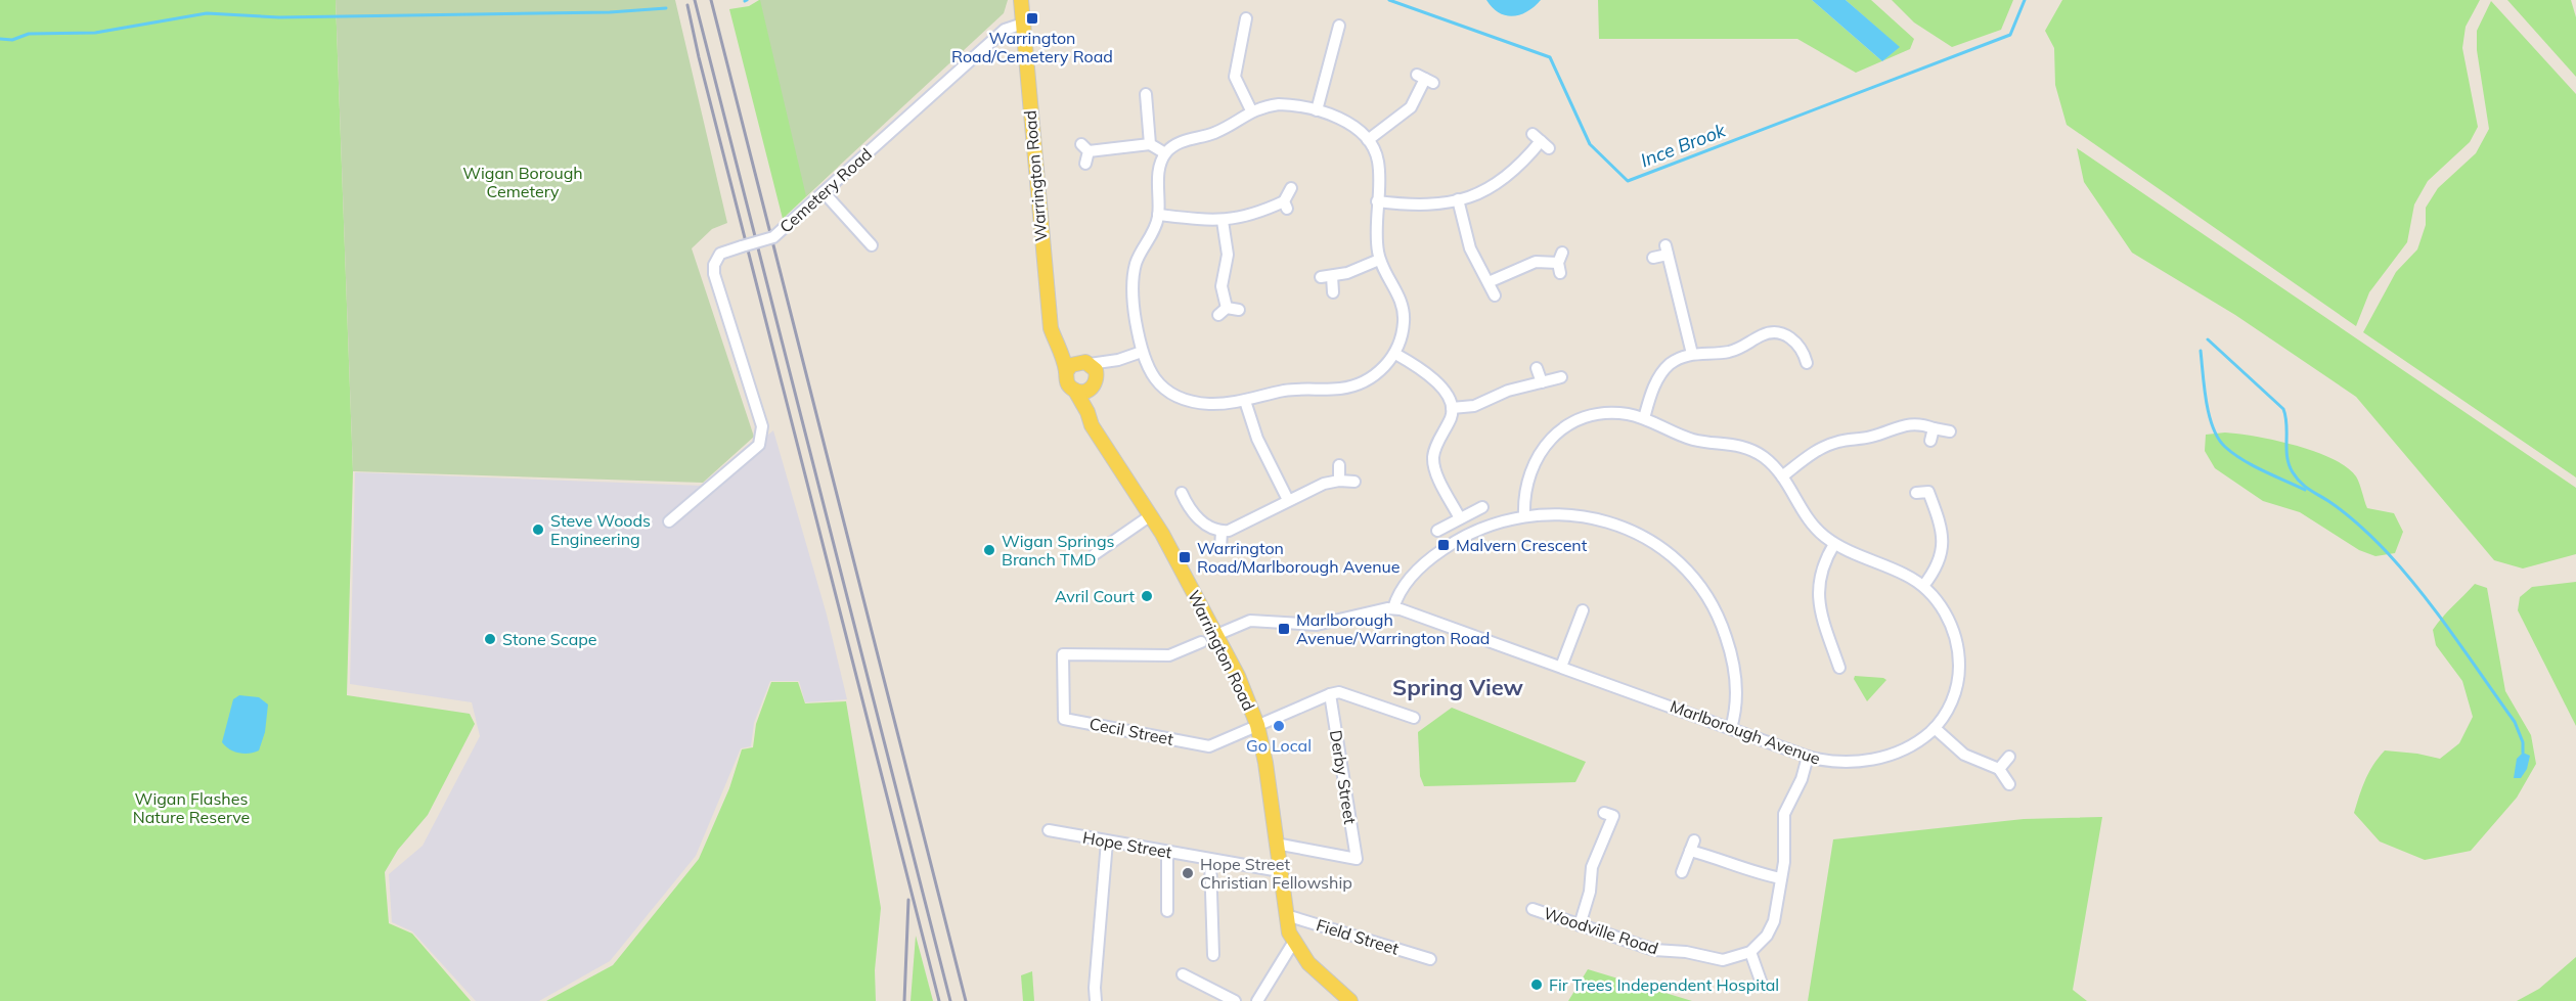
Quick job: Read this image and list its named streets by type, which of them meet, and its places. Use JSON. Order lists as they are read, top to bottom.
{
  "streets": {
    "main road": ["Warrington Road"],
    "street": [
      "Cemetery Road",
      "Cecil Street",
      "Marlborough Avenue",
      "Derby Street",
      "Hope Street",
      "Woodville Road",
      "Field Street"
    ]
  },
  "crossings": [
    ["Warrington Road", "Cemetery Road"],
    ["Warrington Road", "Cecil Street"],
    ["Warrington Road", "Marlborough Avenue"],
    ["Warrington Road", "Derby Street"],
    ["Warrington Road", "Hope Street"],
    ["Warrington Road", "Field Street"]
  ],
  "districts": ["Spring View"],
  "water": ["Ince Brook"],
  "parks": ["Wigan Borough Cemetery", "Wigan Flashes Nature Reserve"],
  "places": {
    "transit": [
      "Warrington Road/Cemetery Road",
      "Malvern Crescent",
      "Warrington Road/Marlborough Avenue",
      "Marlborough Avenue/Warrington Road"
    ],
    "other": [
      "Steve Woods Engineering",
      "Wigan Springs Branch TMD",
      "Avril Court",
      "Stone Scape",
      "Go Local",
      "Hope Street Christian Fellowship",
      "Fir Trees Independent Hospital"
    ]
  }
}
